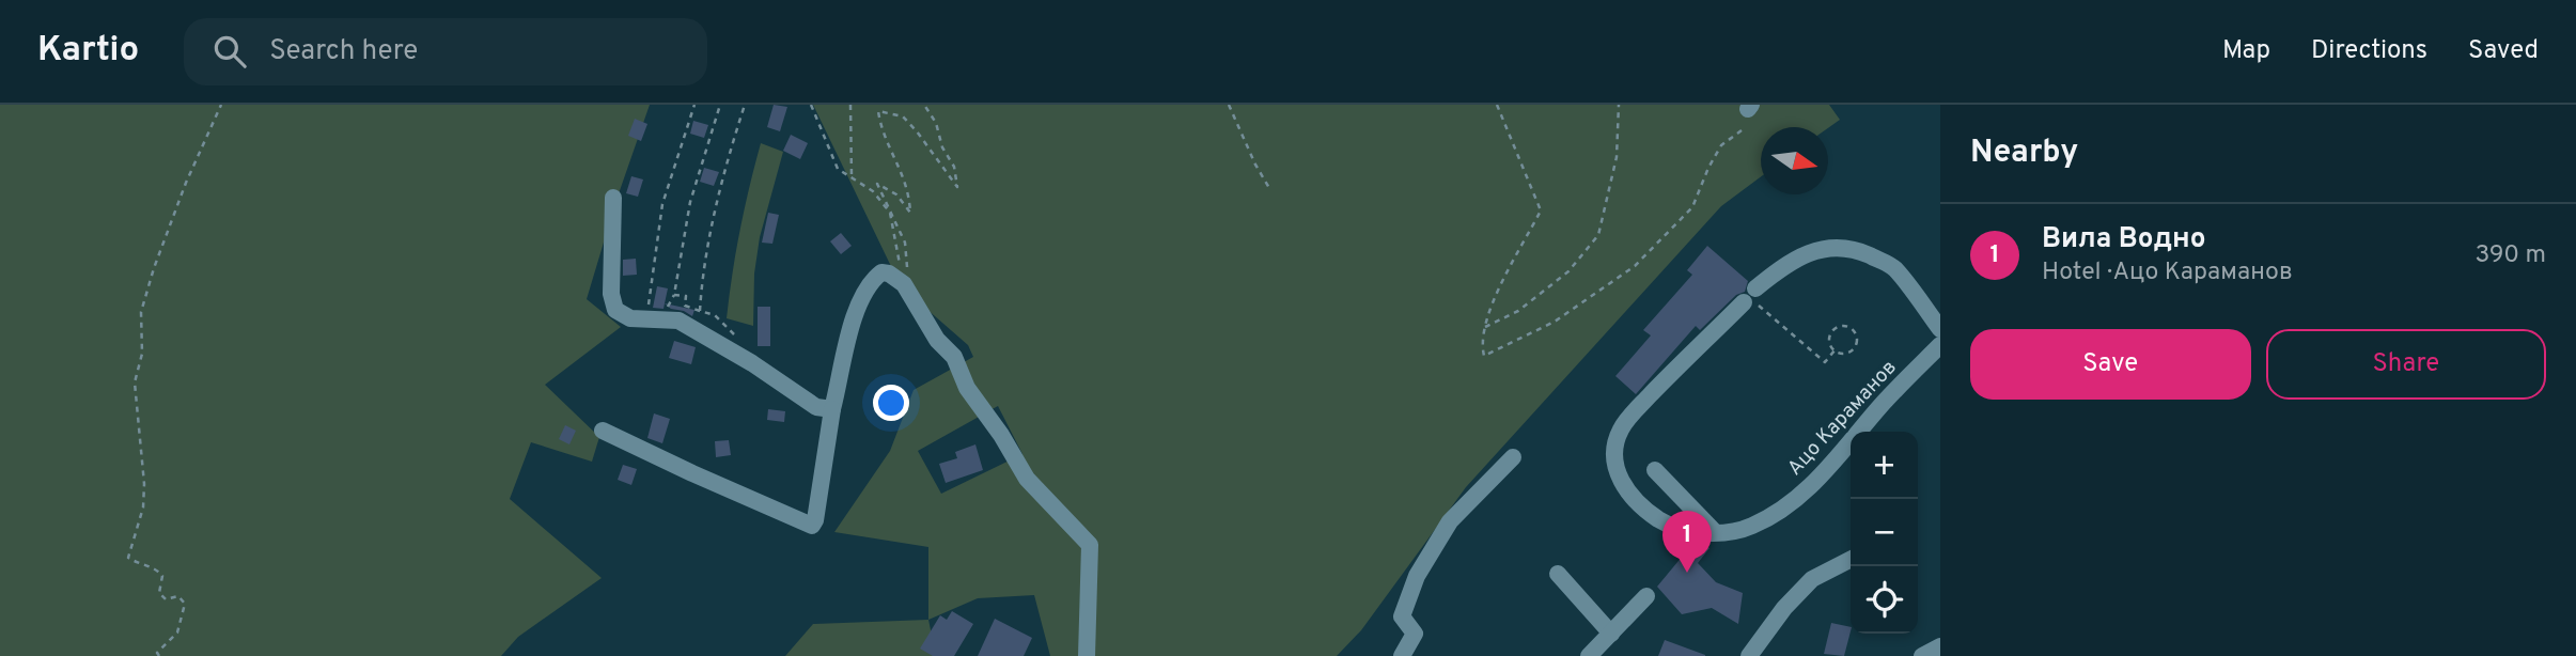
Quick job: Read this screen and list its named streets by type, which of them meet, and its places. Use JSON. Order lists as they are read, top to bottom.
{
  "streets": {
    "street": ["Ацо Караманов"]
  },
  "north": "right",
  "page": {
    "header": "Kartio",
    "search": "Search here",
    "nav": ["Map", "Directions", "Saved"],
    "heading": "Nearby",
    "list": [
      {
        "mark": "1",
        "name": "Вила Водно",
        "note": "Hotel · Ацо Караманов",
        "value": "390 m"
      }
    ],
    "buttons": ["Save", "Share"],
    "map_buttons": ["+", "−"],
    "pins": "1"
  }
}
